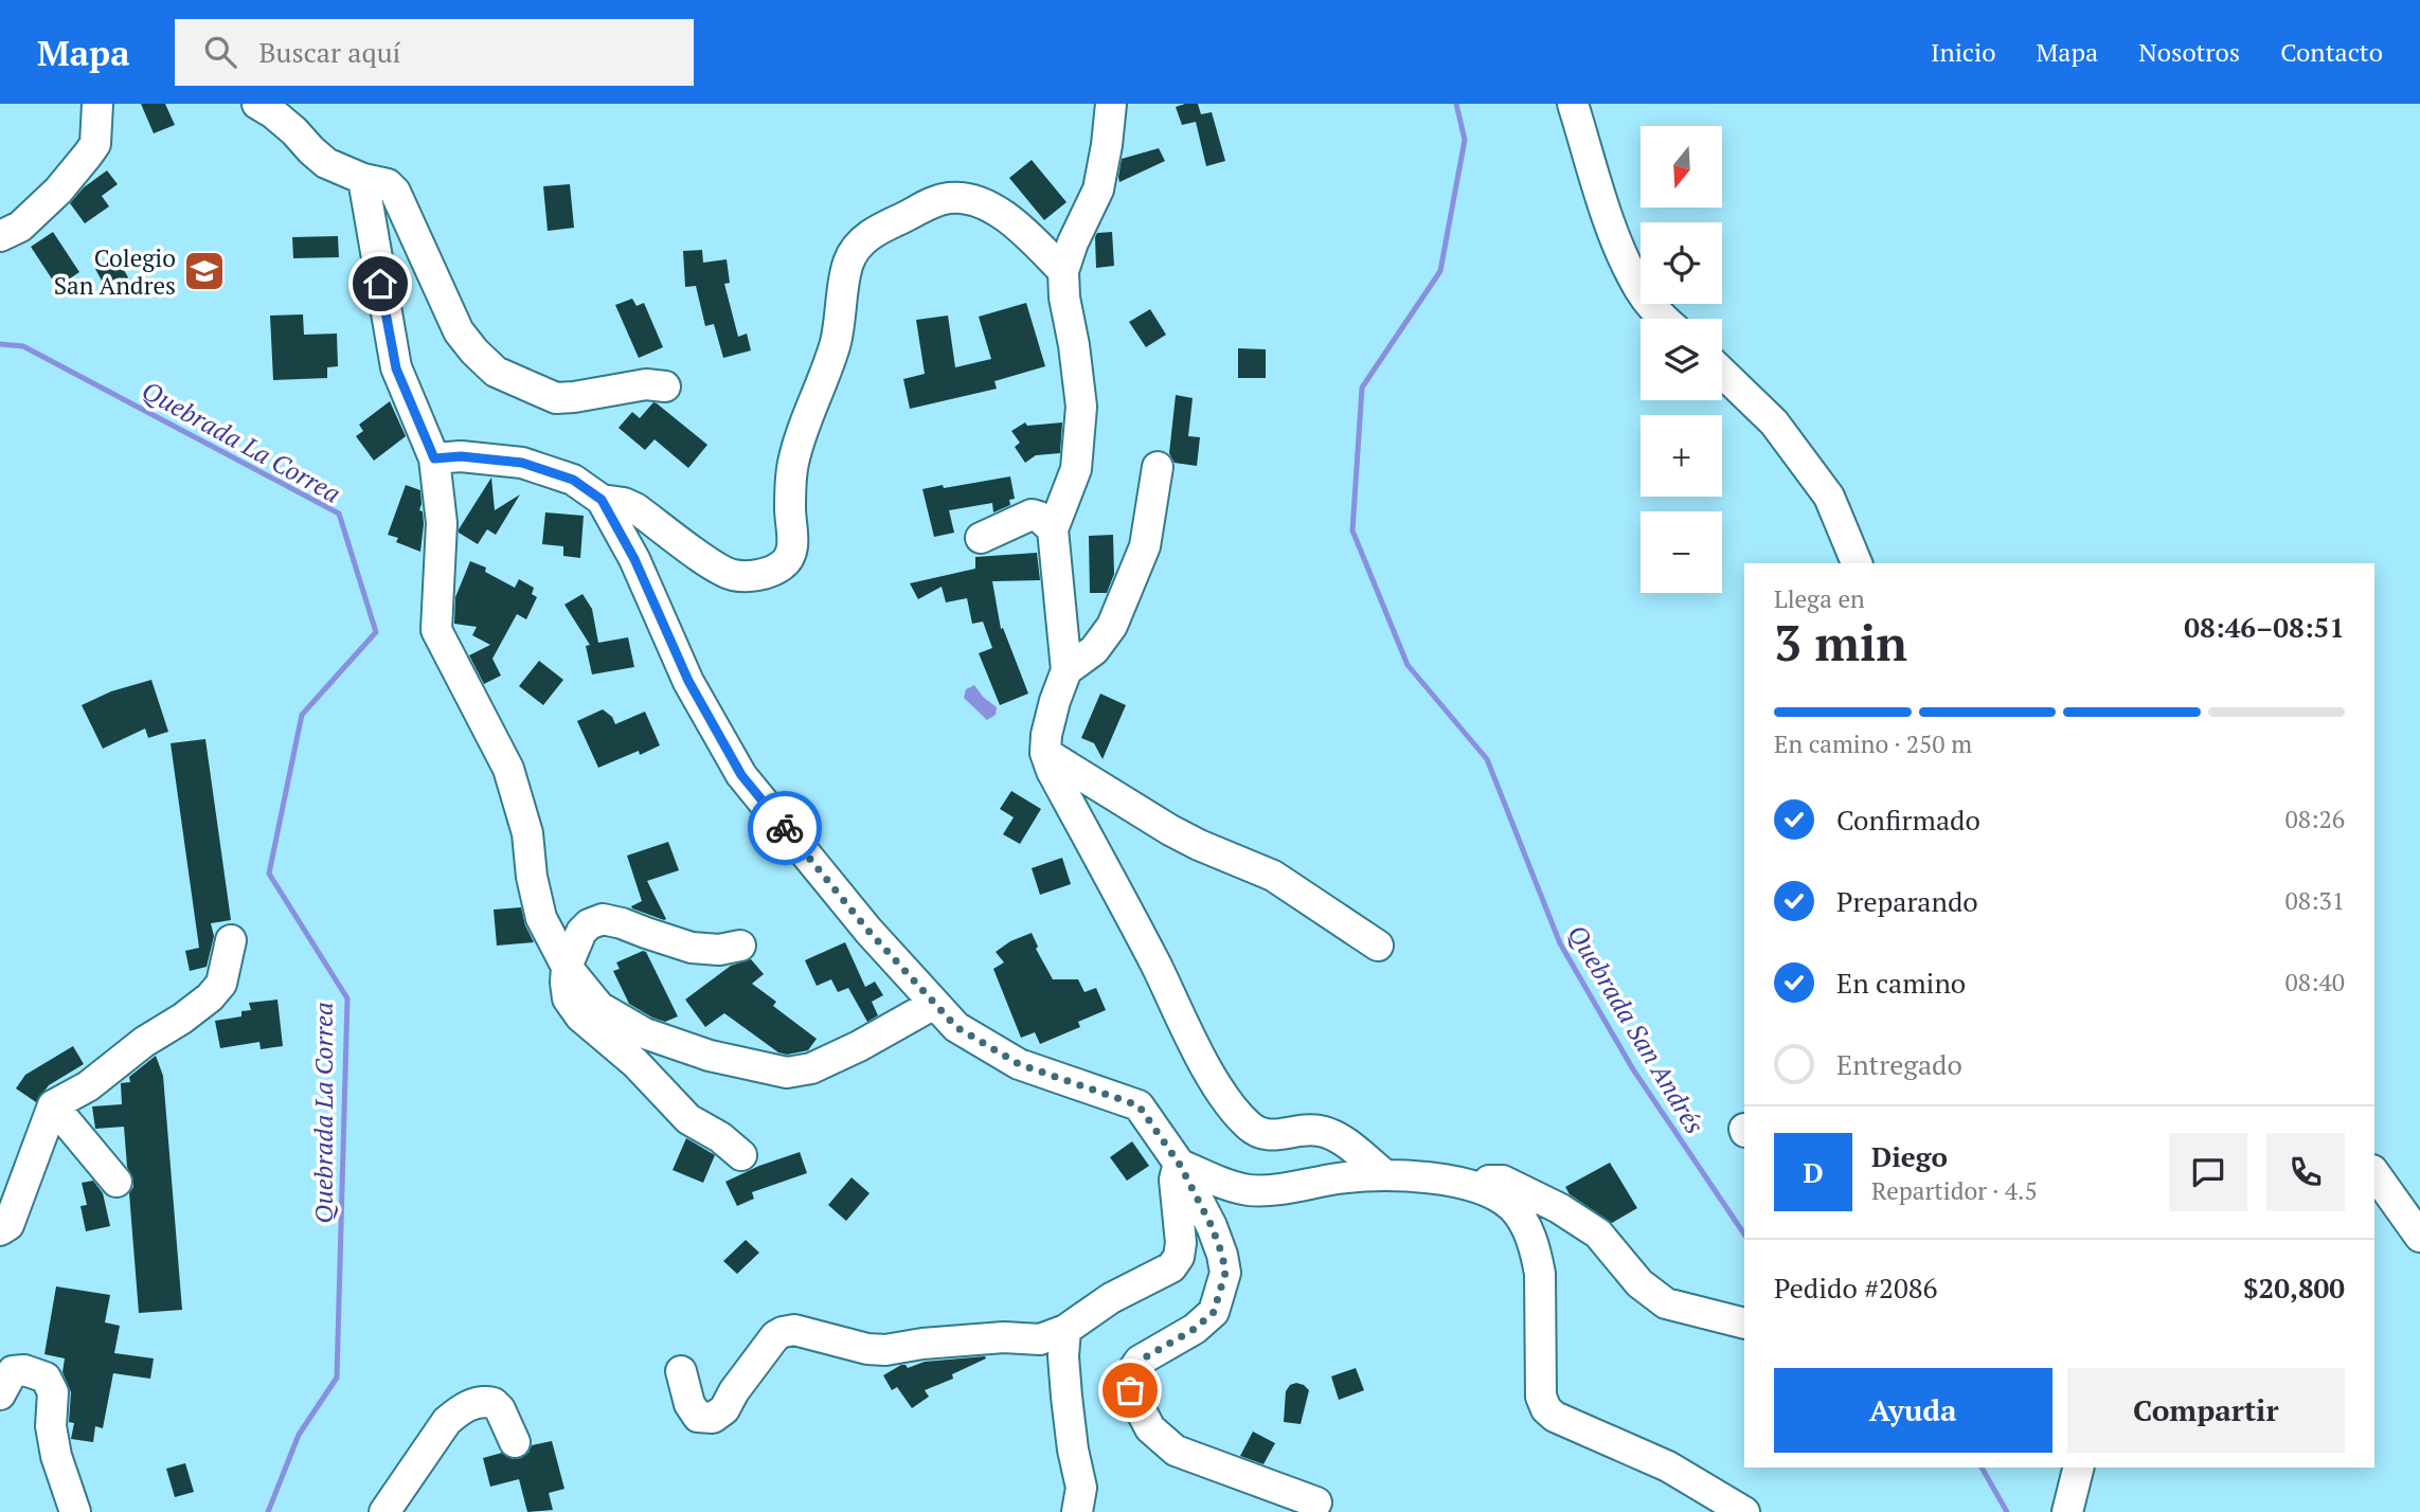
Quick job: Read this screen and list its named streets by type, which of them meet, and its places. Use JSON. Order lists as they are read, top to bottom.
{
  "water": ["Quebrada La Correa", "Quebrada San Andrés"],
  "places": {
    "school or university": ["Colegio San Andres"]
  },
  "north": "bottom",
  "page": {
    "header": "Mapa",
    "search": "Buscar aquí",
    "nav": [
      "Inicio",
      "Mapa",
      "Nosotros",
      "Contacto"
    ],
    "map_buttons": ["+", "−"],
    "heading": ["3 min", "Llega en", "08:46–08:51"],
    "panel": [
      "Diego",
      "Repartidor · 4.5",
      "Pedido #2086",
      "$20,800"
    ],
    "bar": "En camino · 250 m",
    "list": [
      ["Confirmado", "08:26"],
      ["Preparando", "08:31"],
      ["En camino", "08:40"],
      "Entregado"
    ],
    "round": "D",
    "buttons": ["Ayuda", "Compartir"]
  }
}
